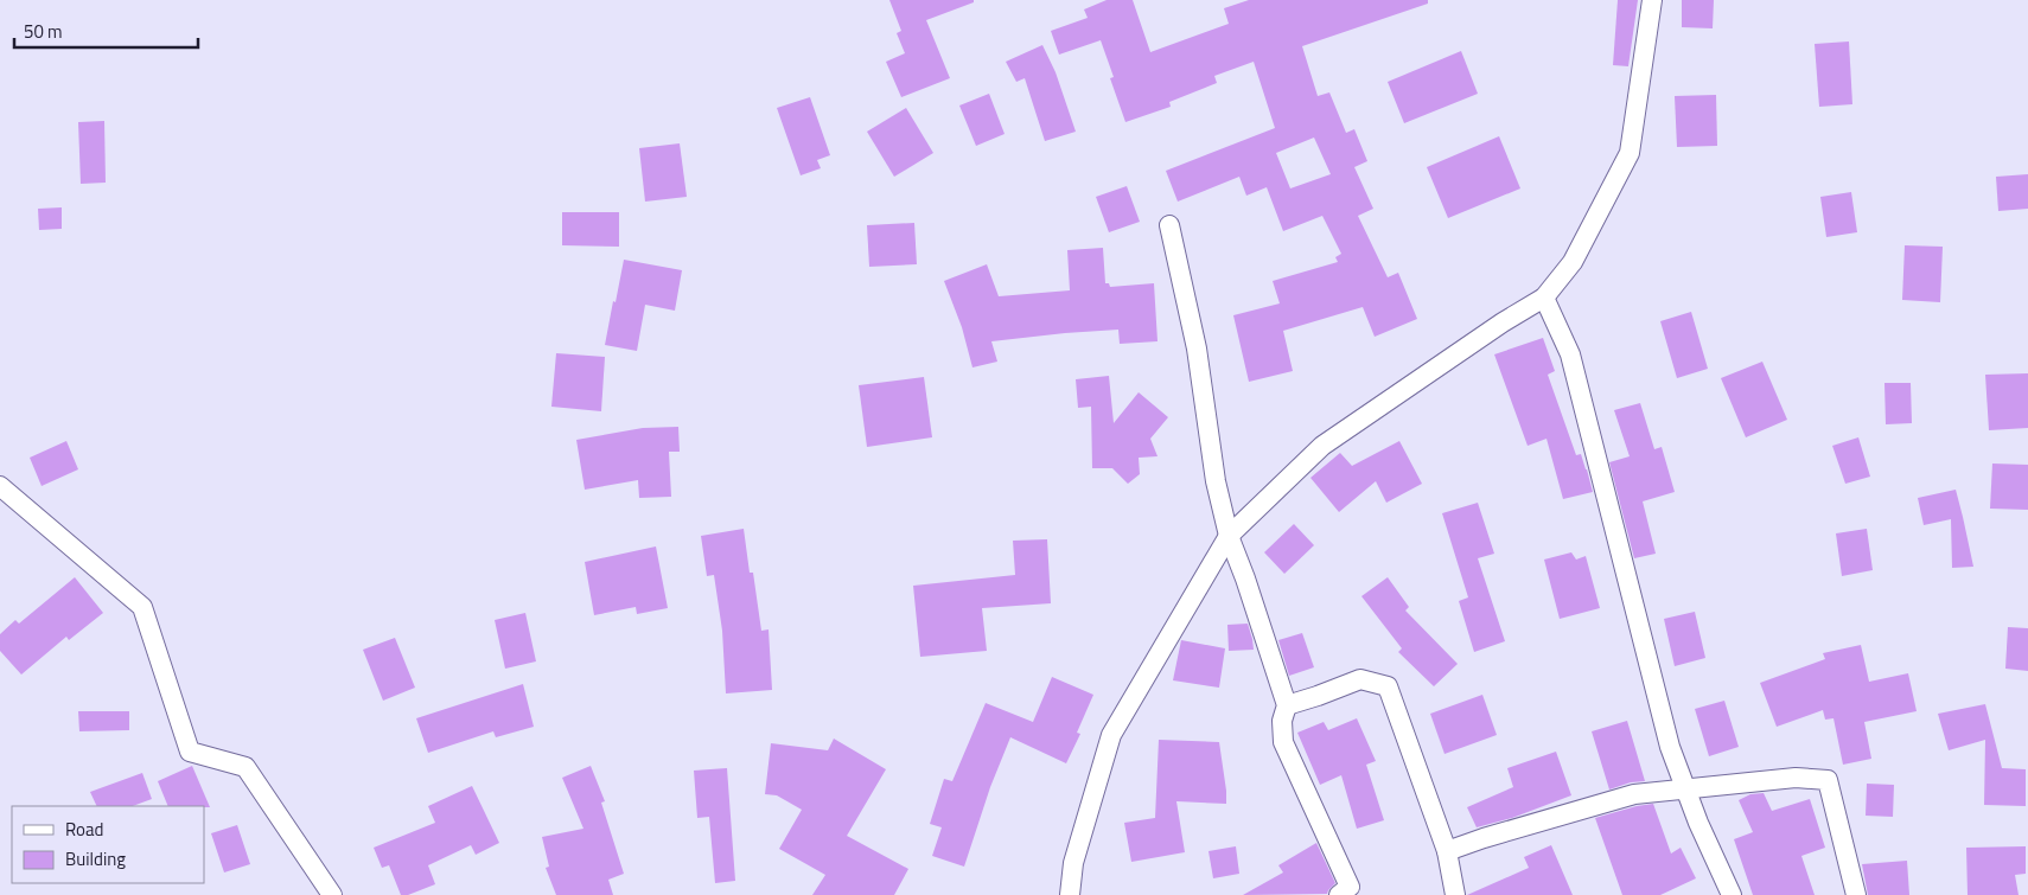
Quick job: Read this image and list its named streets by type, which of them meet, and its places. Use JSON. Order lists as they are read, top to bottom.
{
  "legend": ["Road", "Building"],
  "scale_bar": "50 m"
}
